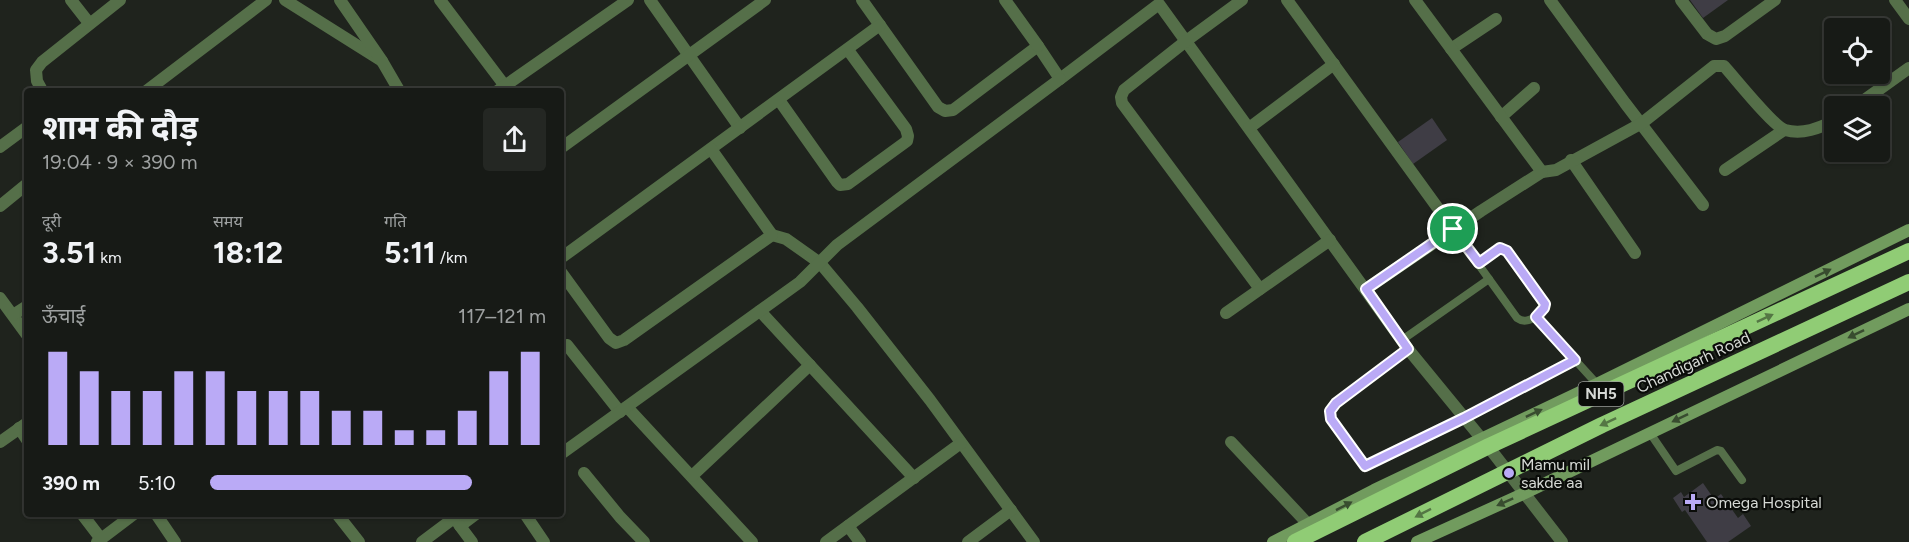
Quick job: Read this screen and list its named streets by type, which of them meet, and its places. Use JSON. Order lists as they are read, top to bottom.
{
  "streets": {
    "highway": ["Chandigarh Road", "NH5"]
  },
  "places": {
    "other": ["Mamu mil sakde aa"],
    "health": ["Omega Hospital"]
  },
  "page": {
    "heading": ["शाम की दौड़", "19:04 · 9 × 390 m"],
    "stats": [
      ["दूरी", "3.51 km"],
      ["समय", "18:12"],
      ["गति", "5:11 /km"]
    ],
    "chart": ["ऊँचाई", "117–121 m"],
    "list": [
      {
        "name": "390 m",
        "note": "5:10"
      }
    ]
  }
}
